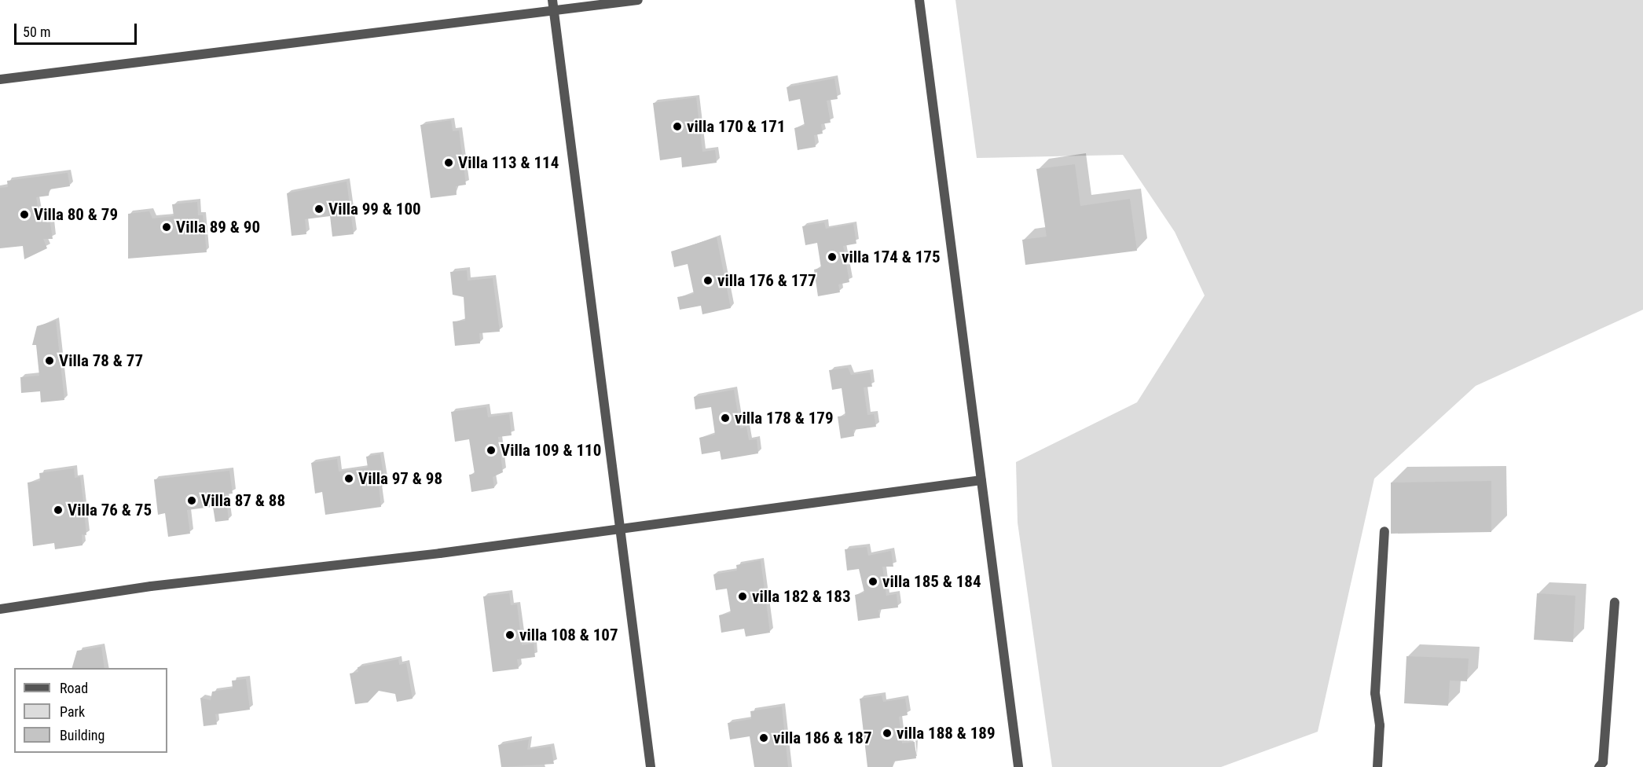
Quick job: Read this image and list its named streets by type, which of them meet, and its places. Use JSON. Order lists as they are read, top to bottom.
{
  "places": [
    "villa 170 & 171",
    "Villa 113 & 114",
    "Villa 99 & 100",
    "Villa 80 & 79",
    "Villa 89 & 90",
    "villa 174 & 175",
    "villa 176 & 177",
    "Villa 78 & 77",
    "villa 178 & 179",
    "Villa 109 & 110",
    "Villa 97 & 98",
    "Villa 87 & 88",
    "Villa 76 & 75",
    "villa 185 & 184",
    "villa 182 & 183",
    "villa 108 & 107",
    "villa 188 & 189",
    "villa 186 & 187"
  ],
  "legend": ["Road", "Park", "Building"],
  "scale_bar": "50 m"
}
